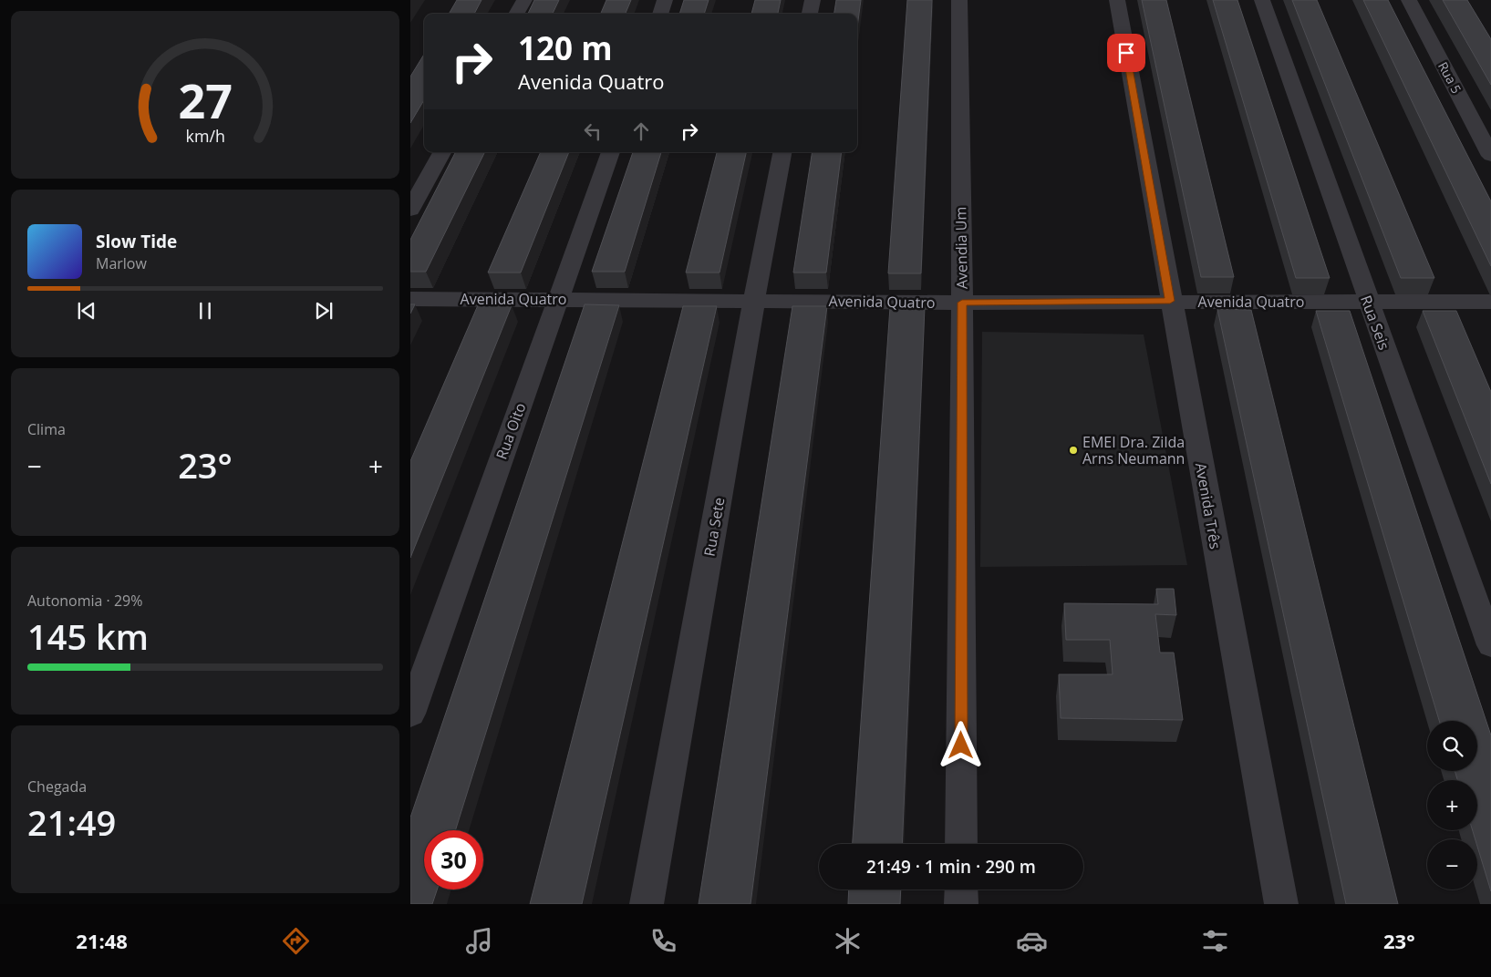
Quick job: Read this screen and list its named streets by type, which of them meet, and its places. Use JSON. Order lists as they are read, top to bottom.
{
  "streets": {
    "street": [
      "Rua 5",
      "Avendia Um",
      "Avenida Quatro",
      "Rua Seis",
      "Rua Oito",
      "Avenida Três",
      "Rua Sete"
    ]
  },
  "crossings": [
    ["Avendia Um", "Avenida Quatro"],
    ["Avenida Quatro", "Rua Seis"],
    ["Avenida Quatro", "Rua Oito"],
    ["Avenida Quatro", "Avenida Três"],
    ["Avenida Quatro", "Rua Sete"]
  ],
  "places": ["EMEI Dra. Zilda Arns Neumann"],
  "page": {
    "turn": ["120 m", "Avenida Quatro"],
    "song": ["Slow Tide", "Marlow"],
    "tile": [
      "Clima",
      ["Autonomia · 29%", "145 km"],
      ["Chegada", "21:49"]
    ],
    "heat": ["−", "23°", "+"],
    "map_buttons": ["+", "−"],
    "limit": "30",
    "trip": "21:49 · 1 min · 290 m",
    "tabs": ["21:48", "23°"],
    "gauge": ["27", "km/h"]
  }
}
